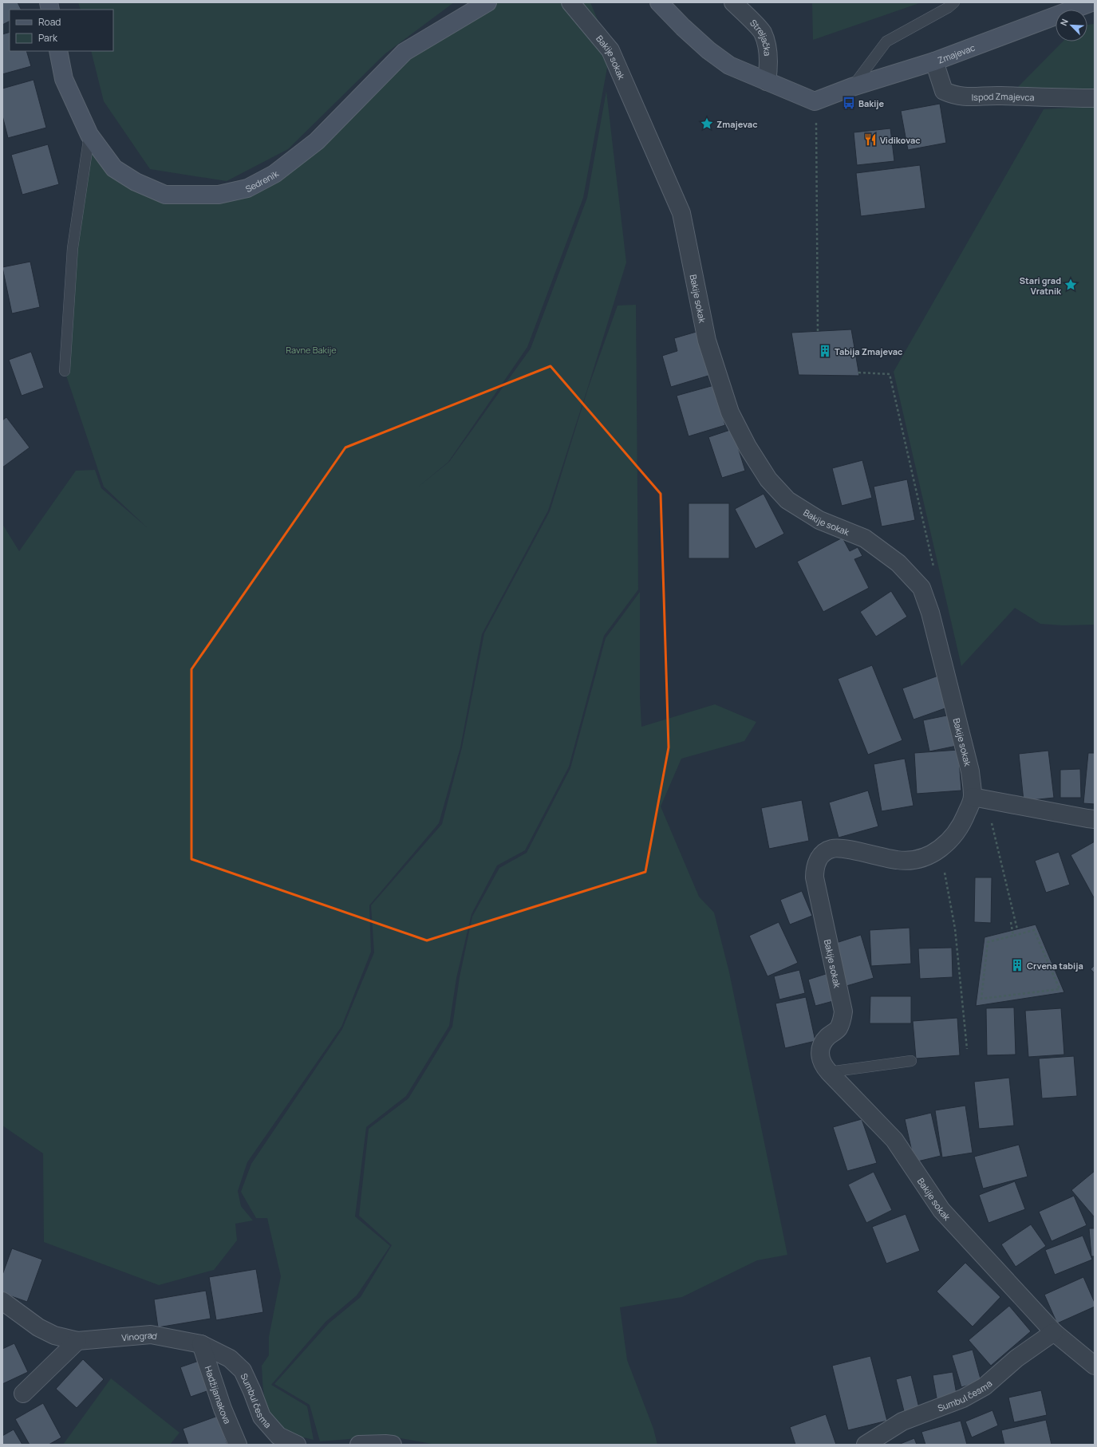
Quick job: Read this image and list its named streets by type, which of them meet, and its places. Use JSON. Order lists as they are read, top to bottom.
{
  "streets": {
    "street": [
      "Streljačka",
      "Zmajevac",
      "Bakije sokak",
      "Ispod Zmajevca",
      "Sedrenik",
      "Vinograd",
      "Hadžijamakova",
      "Sumbul česma"
    ]
  },
  "crossings": [
    ["Streljačka", "Zmajevac"],
    ["Zmajevac", "Ispod Zmajevca"],
    ["Bakije sokak", "Sumbul česma"],
    ["Vinograd", "Hadžijamakova"],
    ["Vinograd", "Sumbul česma"],
    ["Hadžijamakova", "Sumbul česma"]
  ],
  "parks": ["Ravne Bakije"],
  "places": {
    "bus stop": ["Bakije"],
    "place": ["Zmajevac", "Stari grad Vratnik"],
    "restaurant": ["Vidikovac"],
    "building": ["Tabija Zmajevac", "Crvena tabija"]
  },
  "legend": ["Road", "Park"],
  "north": "top left"
}
